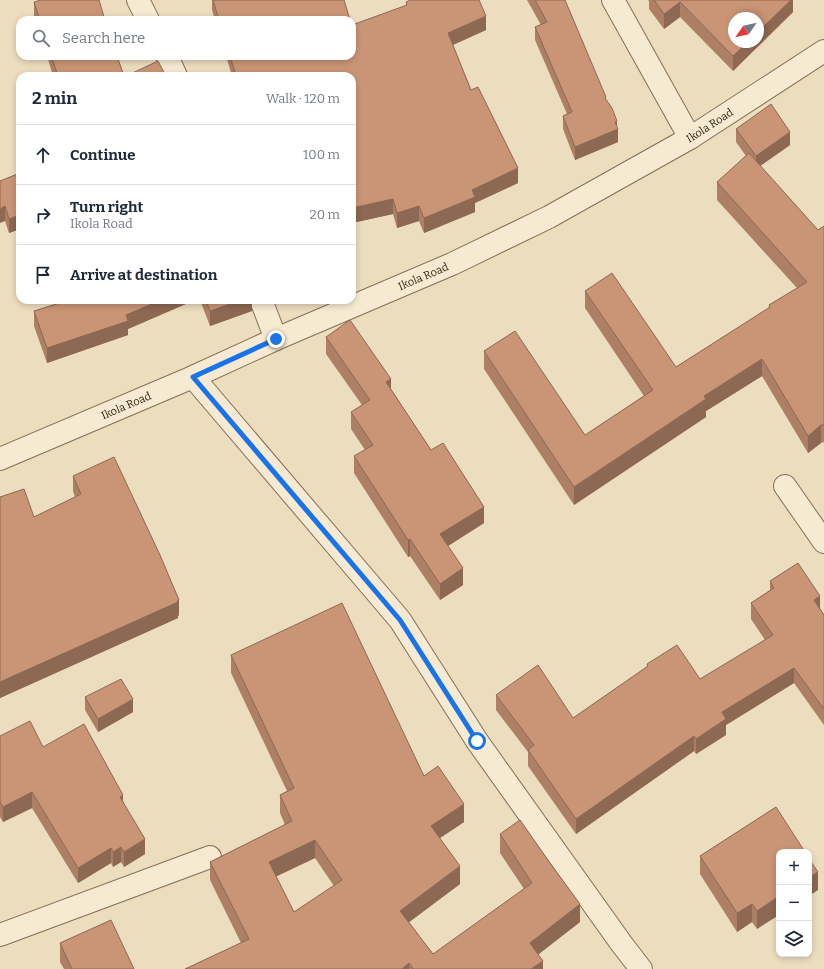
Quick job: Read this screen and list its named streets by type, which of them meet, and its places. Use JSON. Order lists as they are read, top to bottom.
{
  "streets": {
    "street": ["Ikola Road"]
  },
  "north": "bottom left",
  "page": {
    "search": "Search here",
    "heading": ["2 min", "Walk · 120 m"],
    "list": [
      ["Continue", "100 m"],
      ["Turn right", "Ikola Road", "20 m"],
      "Arrive at destination"
    ],
    "map_buttons": ["+", "−"]
  }
}
